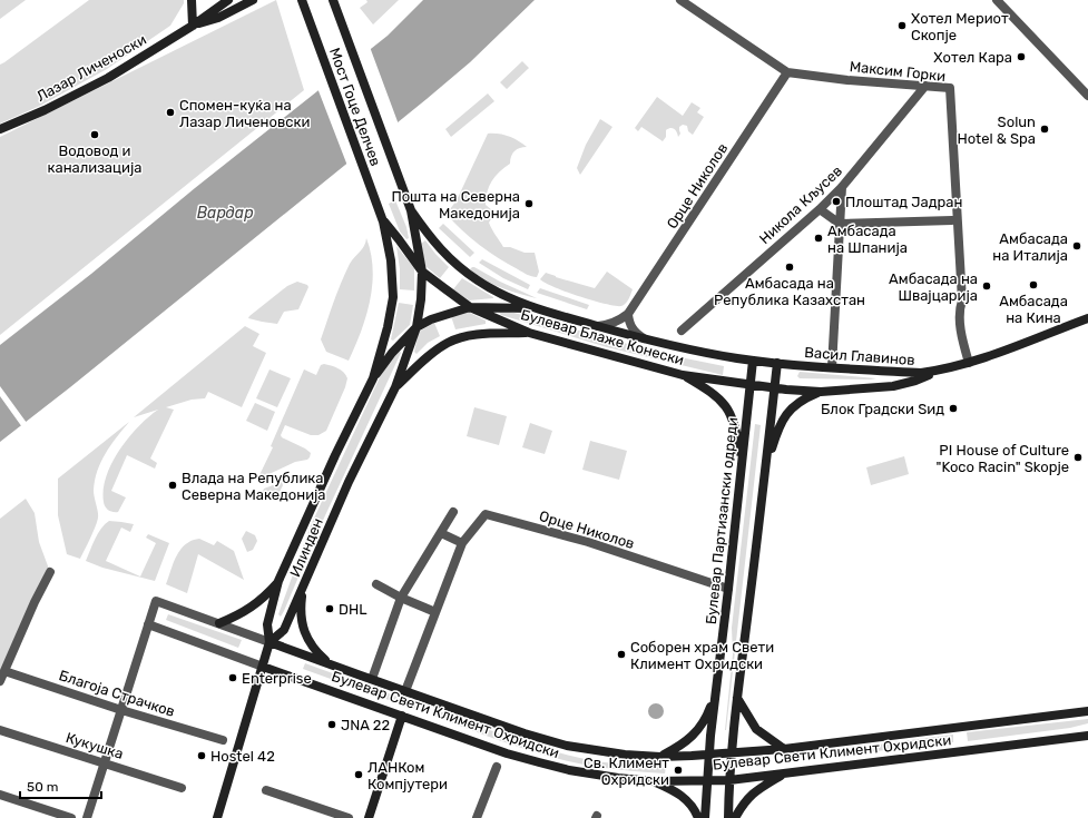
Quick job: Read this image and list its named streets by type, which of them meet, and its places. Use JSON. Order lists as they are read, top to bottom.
{
  "streets": {
    "street": [
      "Лазар Личеноски",
      "Максим Горки",
      "Мост Гоце Делчев",
      "Орце Николов",
      "Никола Кљусев",
      "Булевар Блаже Конески",
      "Васил Главинов",
      "Булевар Партизански одреди",
      "Илинден",
      "Благоја Страчков",
      "Булевар Свети Климент Охридски",
      "Кукушка"
    ]
  },
  "crossings": [
    ["Максим Горки", "Орце Николов"],
    ["Максим Горки", "Никола Кљусев"],
    ["Максим Горки", "Васил Главинов"],
    ["Мост Гоце Делчев", "Булевар Блаже Конески"],
    ["Мост Гоце Делчев", "Илинден"],
    ["Орце Николов", "Булевар Блаже Конески"],
    ["Орце Николов", "Булевар Партизански одреди"],
    ["Орце Николов", "Булевар Свети Климент Охридски"],
    ["Булевар Блаже Конески", "Васил Главинов"],
    ["Булевар Блаже Конески", "Булевар Партизански одреди"],
    ["Булевар Блаже Конески", "Илинден"],
    ["Булевар Партизански одреди", "Булевар Свети Климент Охридски"],
    ["Илинден", "Булевар Свети Климент Охридски"]
  ],
  "water": ["Вардар"],
  "places": [
    "Хотел Мериот Скопје",
    "Хотел Кара",
    "Спомен-куќа на Лазар Личеновски",
    "Solun Hotel & Spa",
    "Водовод и канализација",
    "Плоштад Јадран",
    "Пошта на Северна Македонија",
    "Амбасада на Шпанија",
    "Амбасада на Италија",
    "Амбасада на Република Казахстан",
    "Амбасада на Кина",
    "Амбасада на Швајцарија",
    "Блок Градски Sид",
    "PI House of Culture \"Koco Racin\" Skopje",
    "Влада на Република Северна Македонија",
    "DHL",
    "Соборен храм Свети Климент Охридски",
    "Enterprise",
    "JNA 22",
    "Hostel 42",
    "Св. Климент Охридски",
    "ЛАНКом Компјутери"
  ],
  "scale_bar": "50 m"
}
